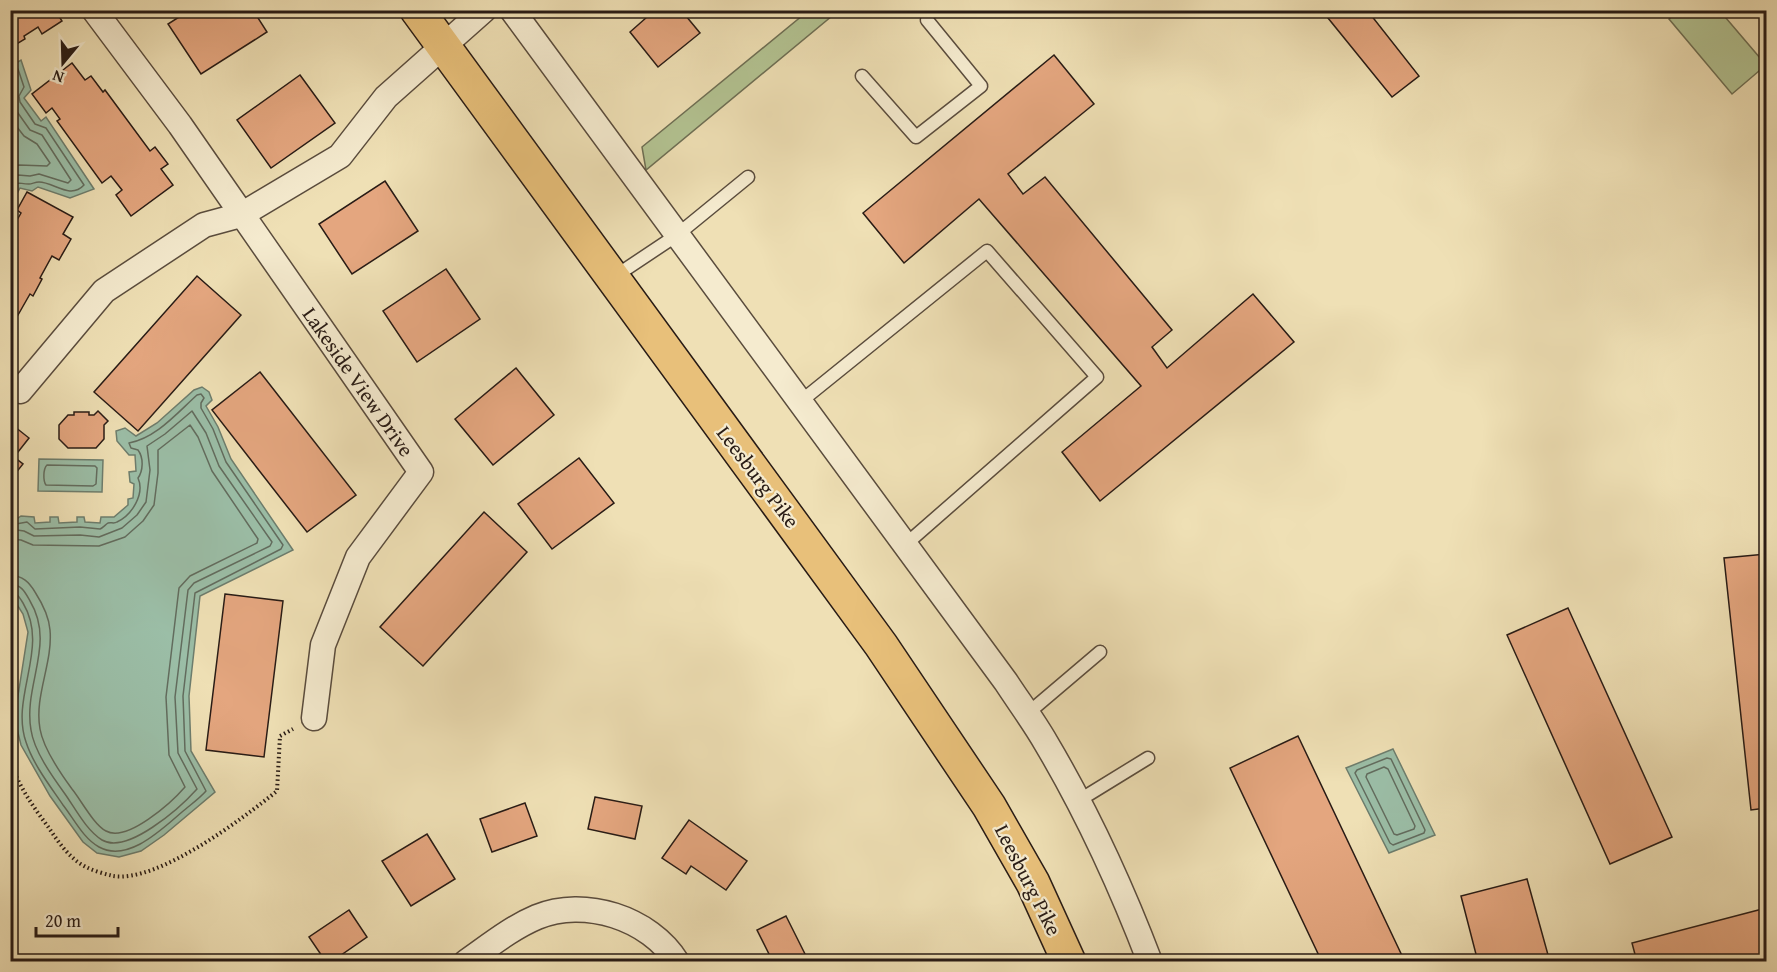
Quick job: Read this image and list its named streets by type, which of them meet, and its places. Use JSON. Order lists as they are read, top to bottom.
{
  "streets": {
    "main road": ["Leesburg Pike"],
    "street": ["Lakeside View Drive"]
  },
  "scale_bar": "20 m",
  "north": "bottom"
}
